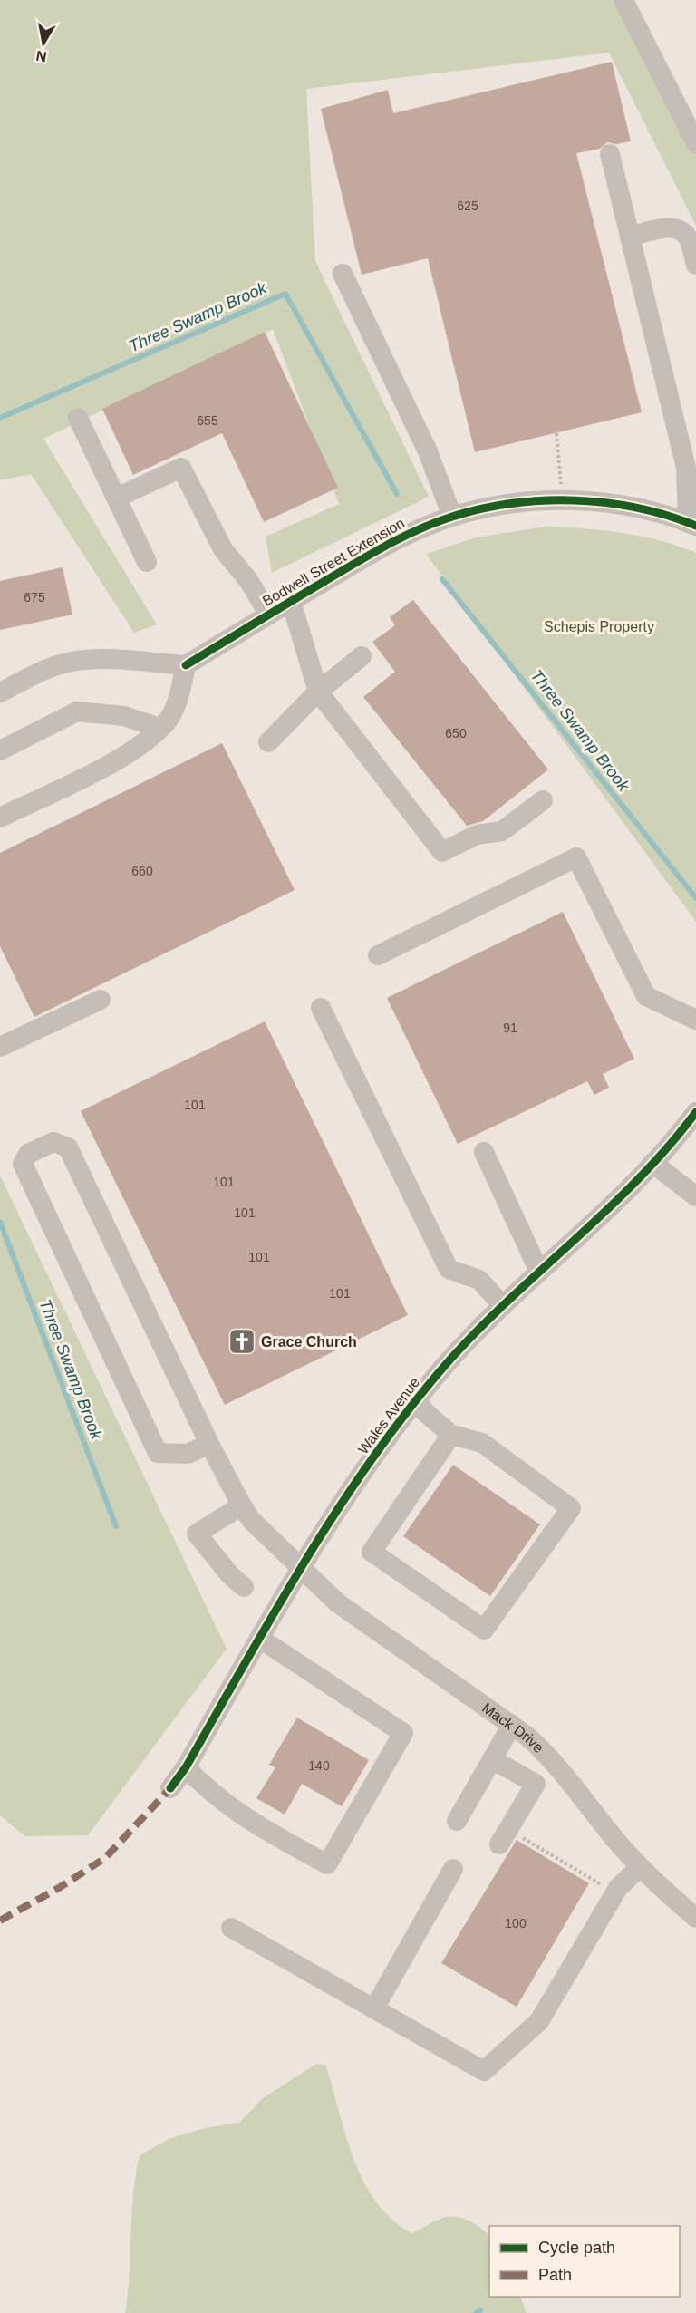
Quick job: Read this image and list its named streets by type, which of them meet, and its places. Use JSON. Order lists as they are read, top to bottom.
{
  "streets": {
    "street": ["Bodwell Street Extension", "Wales Avenue", "Mack Drive"]
  },
  "crossings": [
    ["Wales Avenue", "Mack Drive"]
  ],
  "water": ["Three Swamp Brook"],
  "parks": ["Schepis Property"],
  "places": {
    "church": ["Grace Church"]
  },
  "house_numbers": [
    "625",
    "655",
    "675",
    "650",
    "660",
    "91",
    "101",
    "101",
    "101",
    "101",
    "101",
    "140",
    "100"
  ],
  "legend": ["Cycle path", "Path"],
  "north": "bottom"
}
